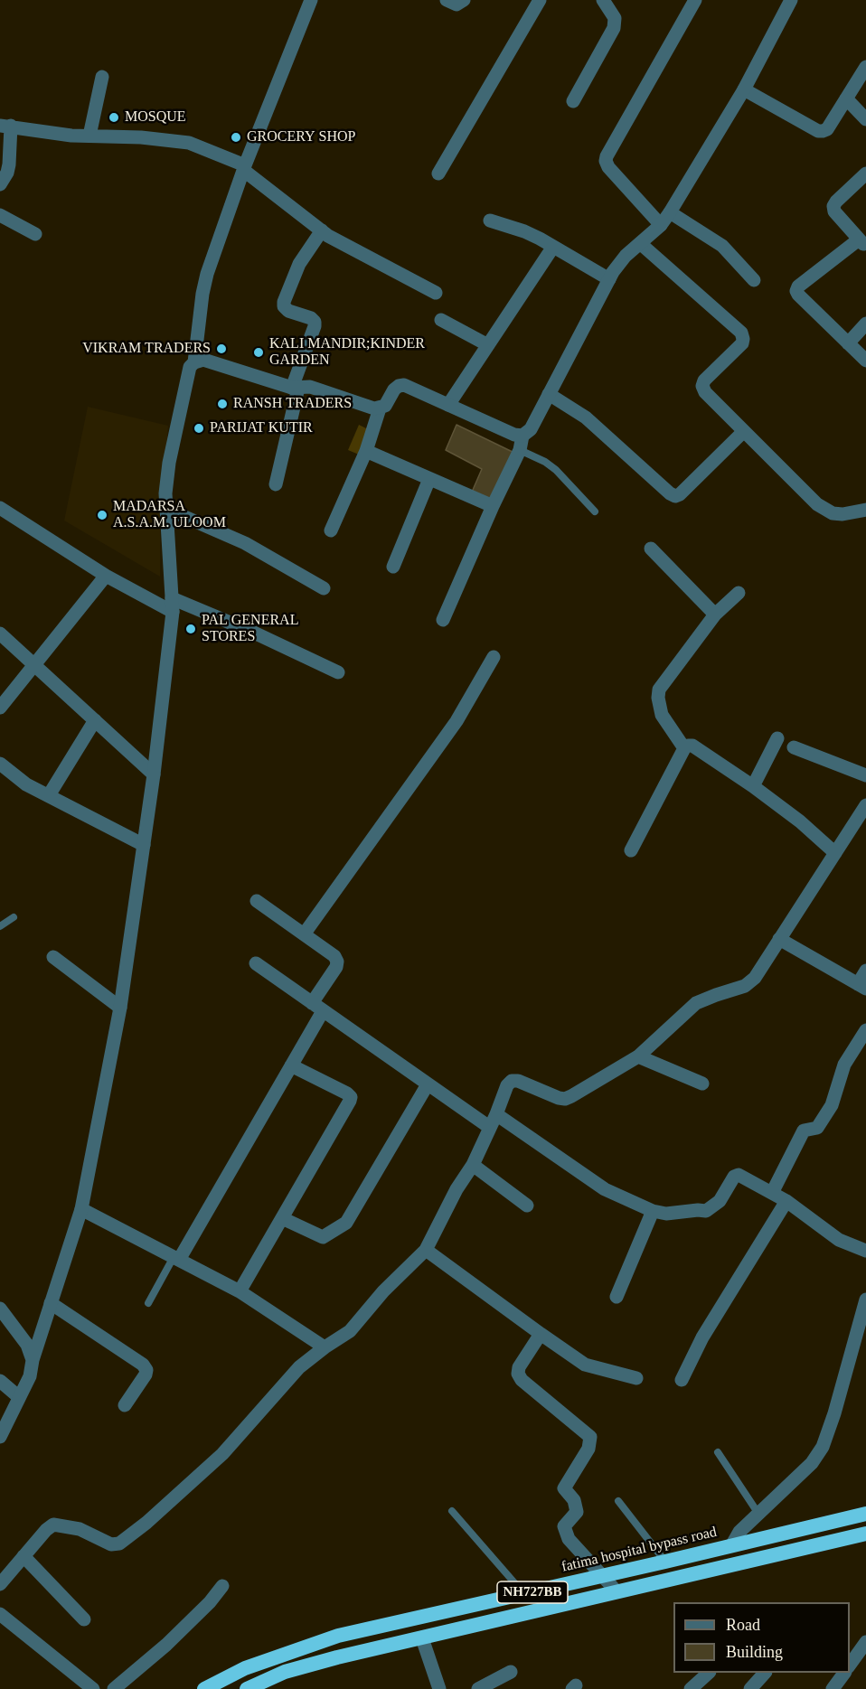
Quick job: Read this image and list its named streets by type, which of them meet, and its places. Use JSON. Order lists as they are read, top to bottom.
{
  "streets": {
    "highway": ["fatima hospital bypass road", "NH727BB"]
  },
  "places": [
    "MOSQUE",
    "GROCERY SHOP",
    "VIKRAM TRADERS",
    "KALI MANDIR;KINDER GARDEN",
    "RANSH TRADERS",
    "PARIJAT KUTIR",
    "MADARSA A.S.A.M. ULOOM",
    "PAL GENERAL STORES"
  ],
  "legend": ["Road", "Building"]
}
